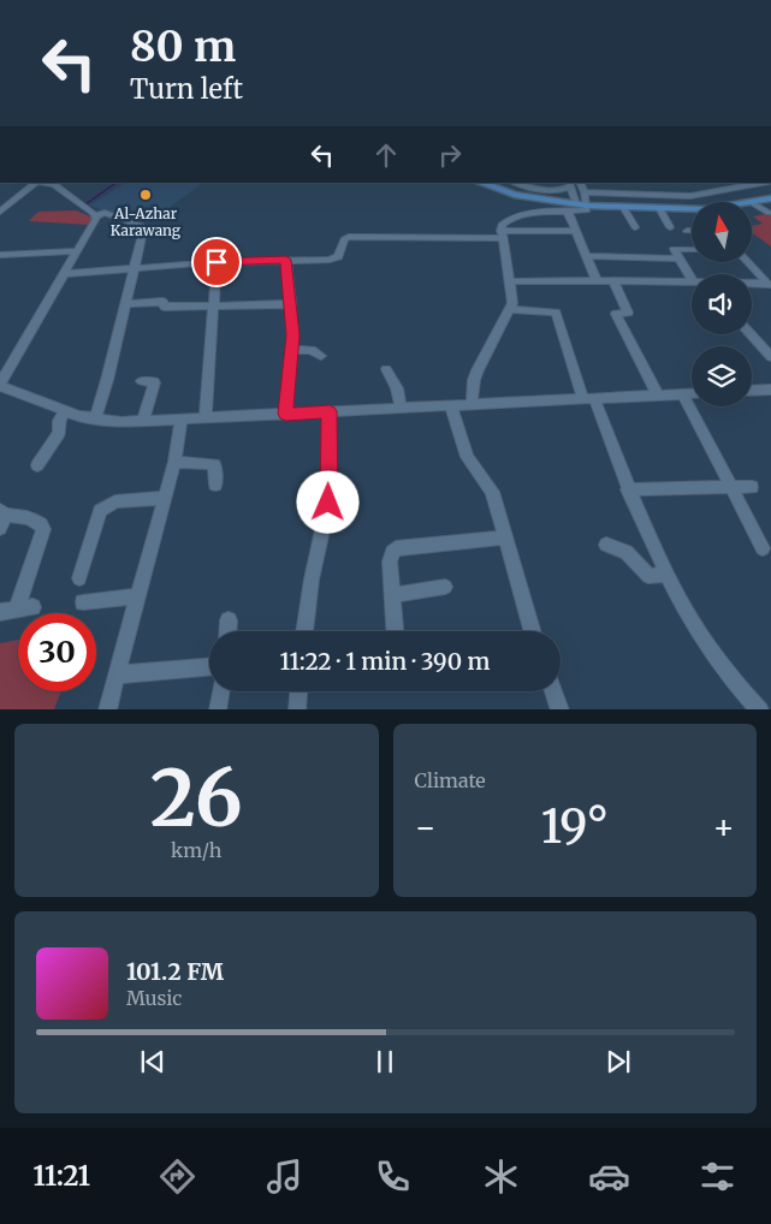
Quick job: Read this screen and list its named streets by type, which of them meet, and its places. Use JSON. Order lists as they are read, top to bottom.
{
  "places": ["Al-Azhar Karawang"],
  "north": "top",
  "page": {
    "turn": ["80 m", "Turn left"],
    "limit": "30",
    "trip": "11:22 · 1 min · 390 m",
    "tile": [
      ["26", "km/h"],
      "Climate"
    ],
    "heat": ["−", "19°", "+"],
    "song": ["101.2 FM", "Music"],
    "tabs": "11:21"
  }
}
